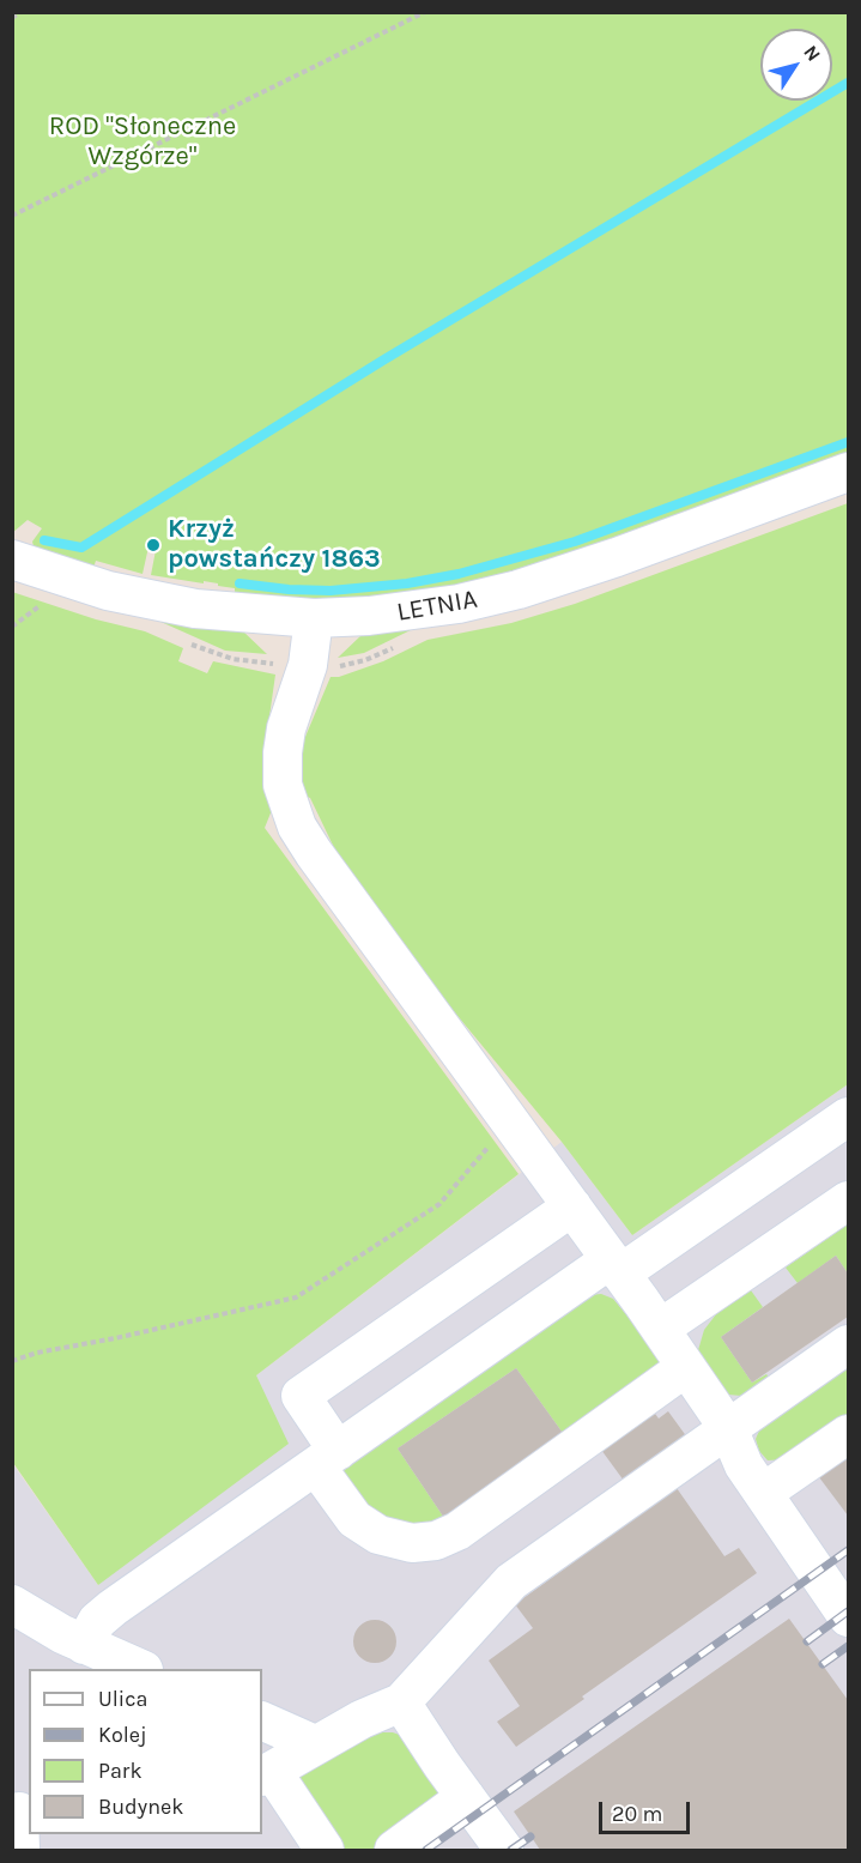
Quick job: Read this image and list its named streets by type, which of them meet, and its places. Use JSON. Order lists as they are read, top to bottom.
{
  "streets": {
    "street": ["LETNIA"]
  },
  "parks": ["ROD \"Słoneczne Wzgórze\""],
  "places": ["Krzyż powstańczy 1863"],
  "legend": [
    "Ulica",
    "Kolej",
    "Park",
    "Budynek"
  ],
  "scale_bar": "20 m",
  "north": "top right"
}
